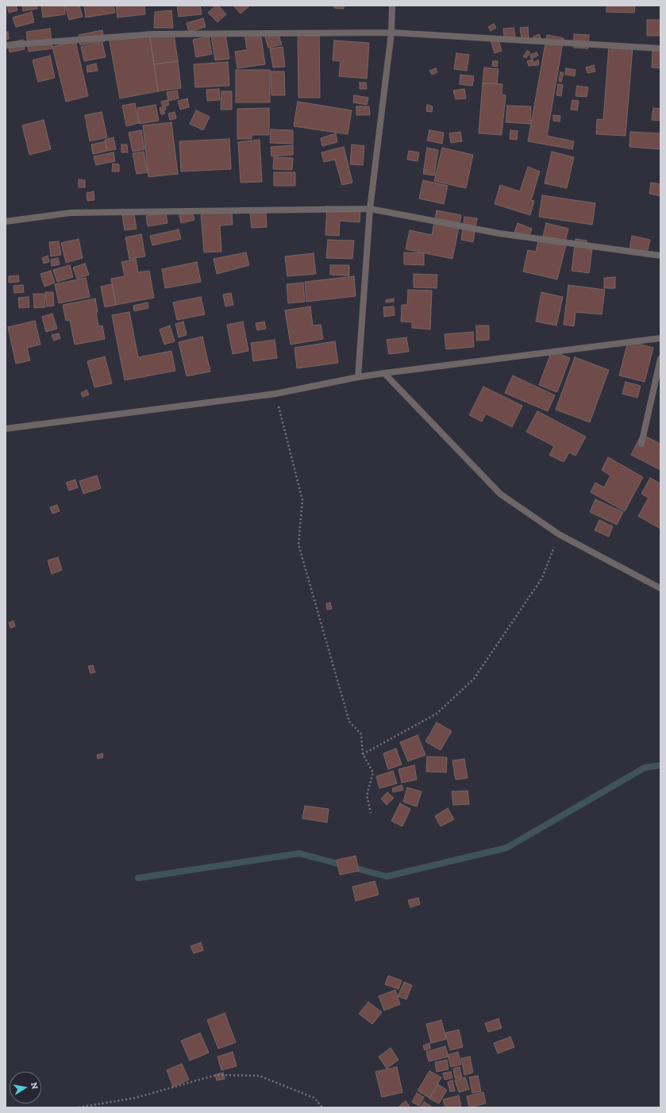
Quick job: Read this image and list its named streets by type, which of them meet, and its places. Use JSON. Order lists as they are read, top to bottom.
{
  "north": "right"
}
